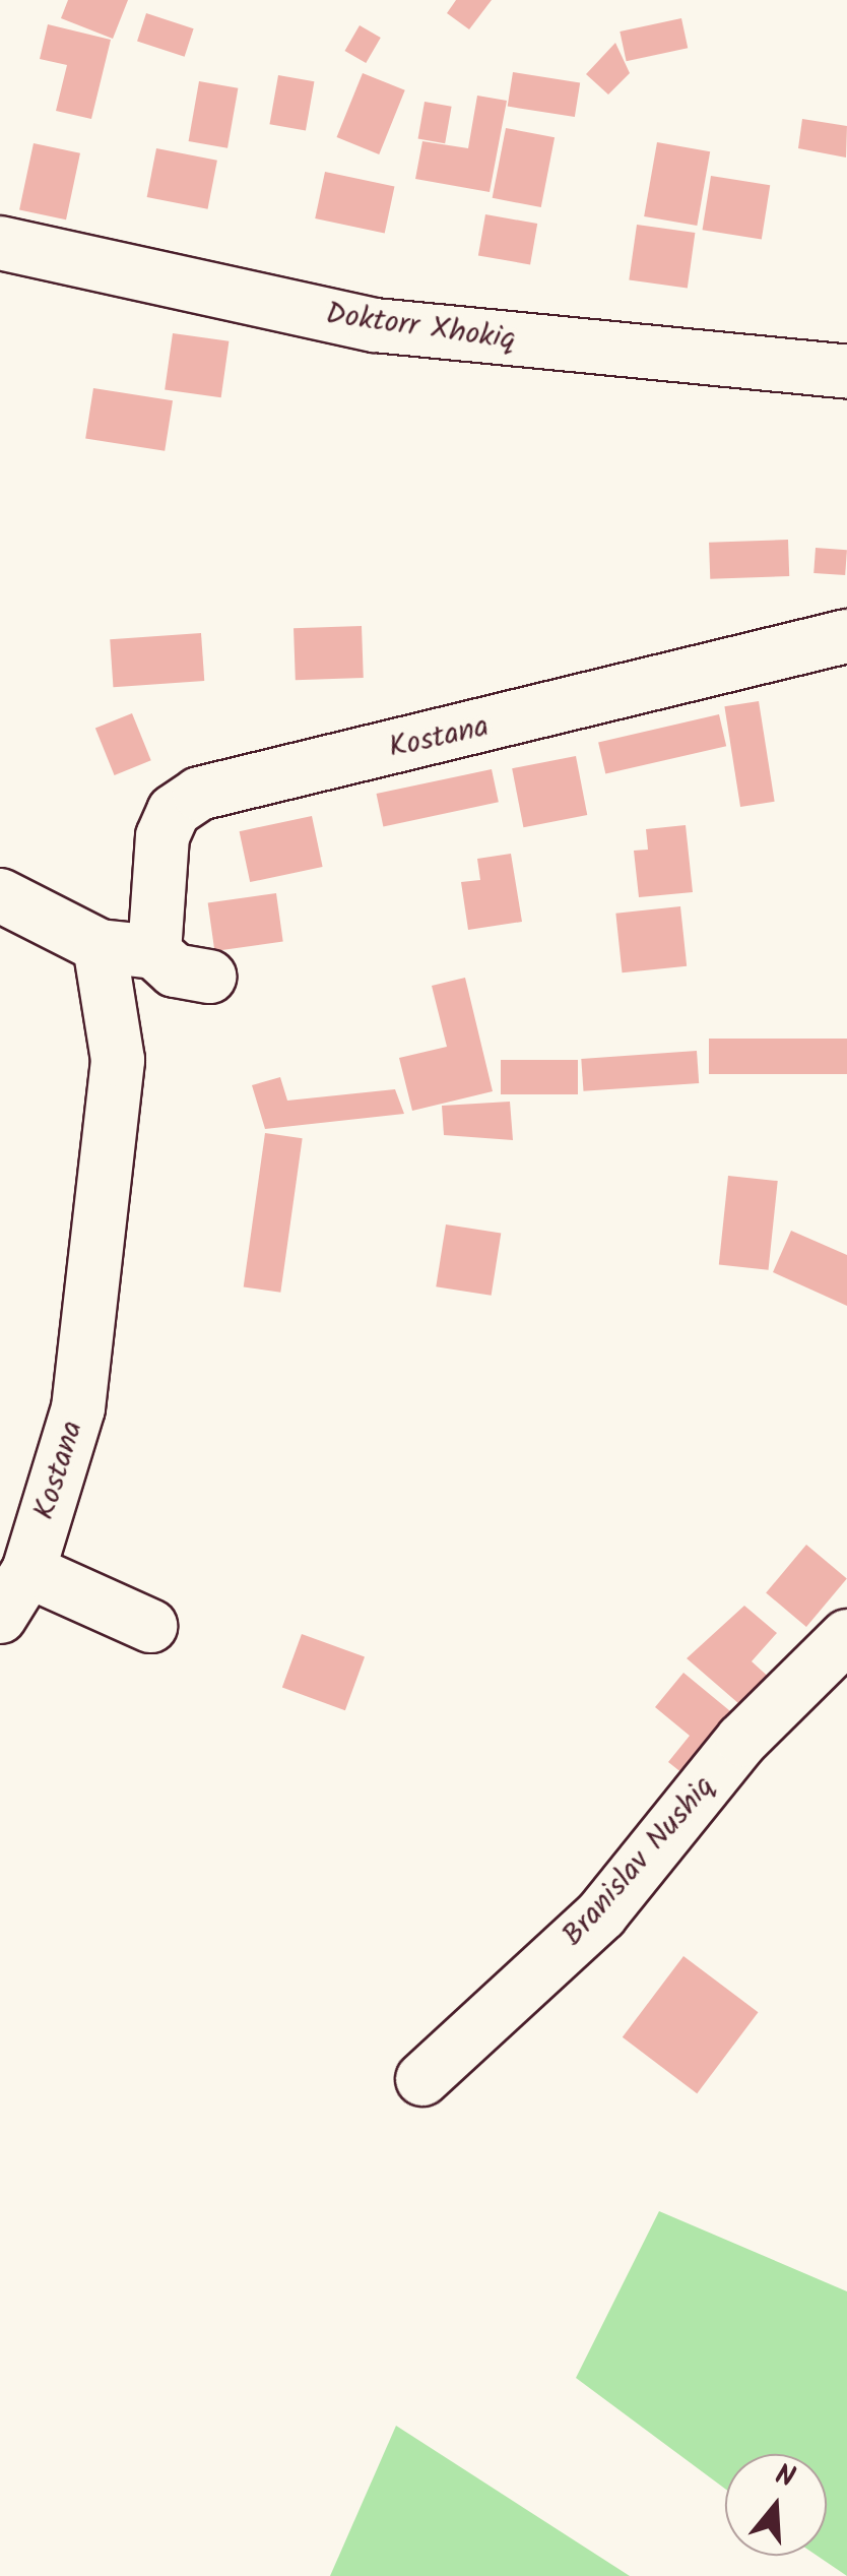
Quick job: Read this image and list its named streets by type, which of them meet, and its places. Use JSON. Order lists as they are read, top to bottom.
{
  "streets": {
    "street": ["Doktorr Xhokiq", "Kostana", "Branislav Nushiq"]
  },
  "north": "top"
}
